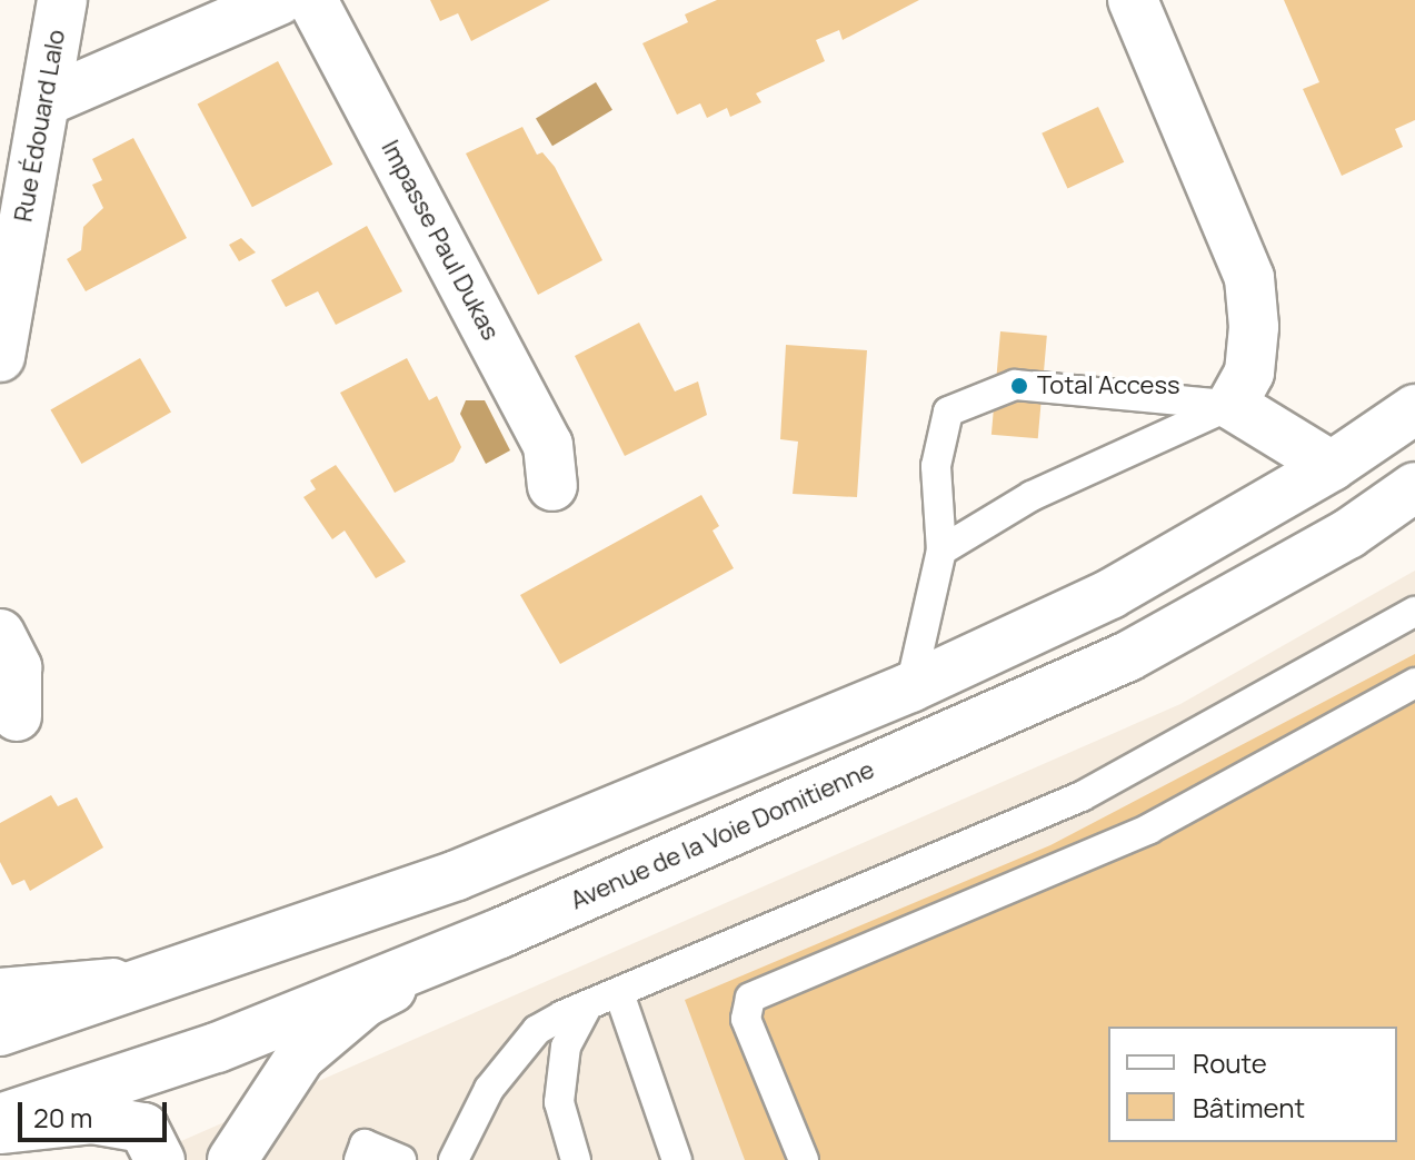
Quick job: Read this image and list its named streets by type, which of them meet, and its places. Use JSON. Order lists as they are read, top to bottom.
{
  "streets": {
    "main road": ["Rue Édouard Lalo", "Impasse Paul Dukas", "Avenue de la Voie Domitienne"]
  },
  "places": ["Total Access"],
  "legend": ["Route", "Bâtiment"],
  "scale_bar": "20 m"
}
